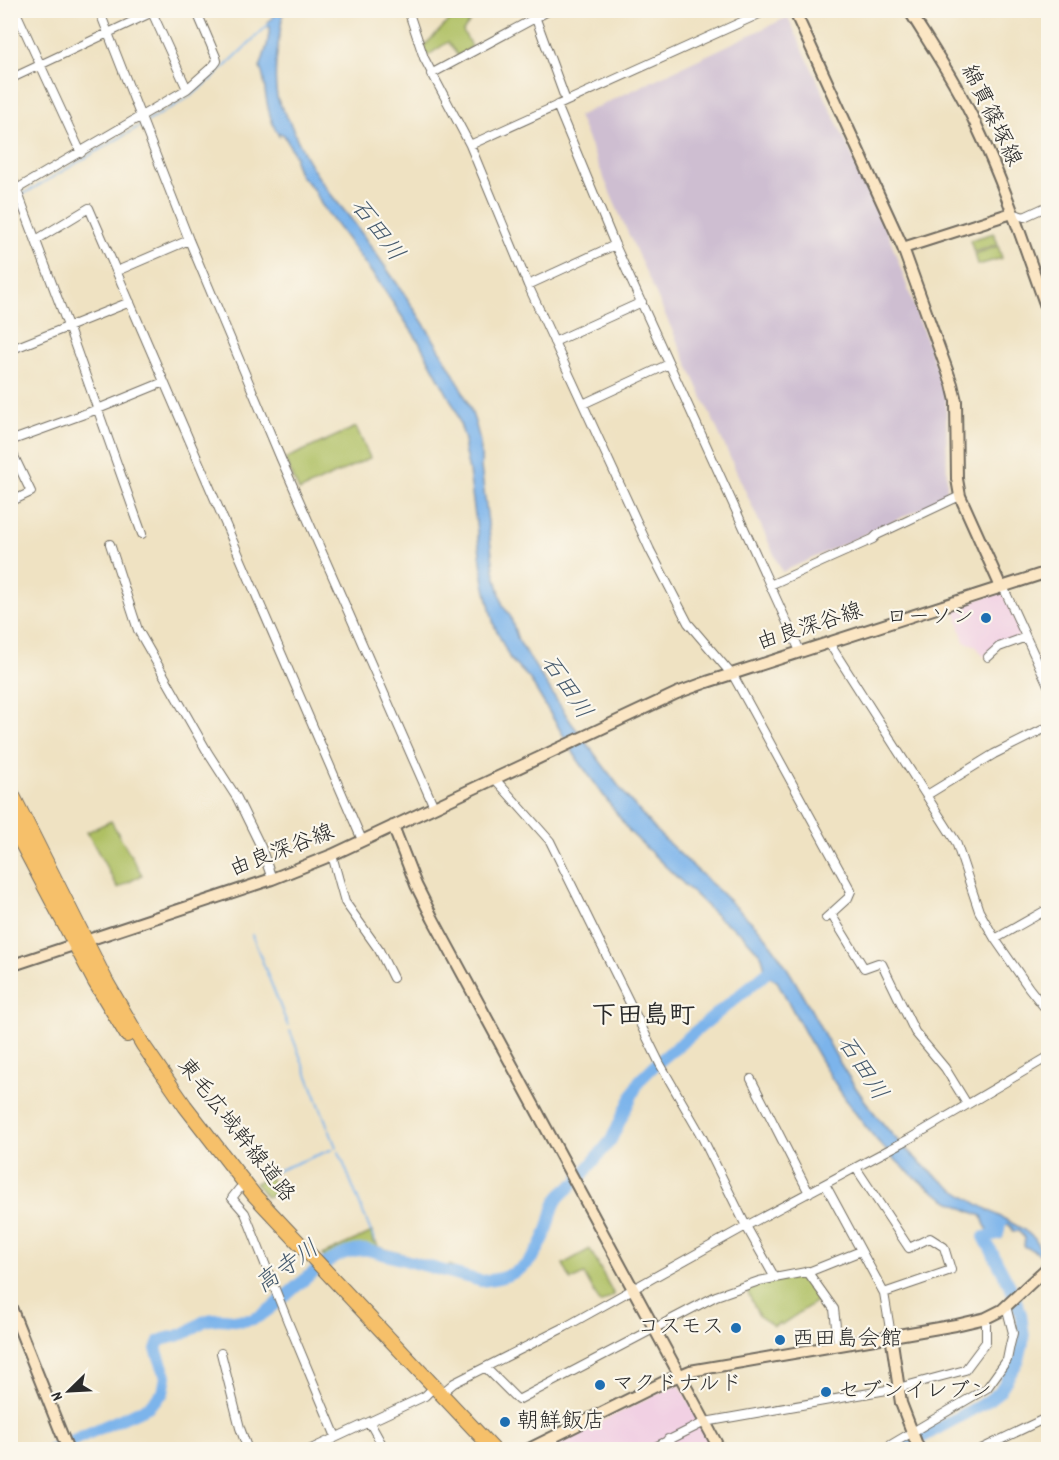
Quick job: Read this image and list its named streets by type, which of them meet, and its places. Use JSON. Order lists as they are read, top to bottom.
{
  "streets": {
    "highway": ["東毛広域幹線道路"],
    "main road": ["綿貫篠塚線", "由良深谷線"]
  },
  "crossings": [
    ["由良深谷線", "東毛広域幹線道路"]
  ],
  "districts": ["下田島町"],
  "water": ["石田川", "高寺川"],
  "places": [
    "ローソン",
    "コスモス",
    "西田島会館",
    "マクドナルド",
    "セブンイレブン",
    "朝鮮飯店"
  ],
  "north": "bottom left"
}
